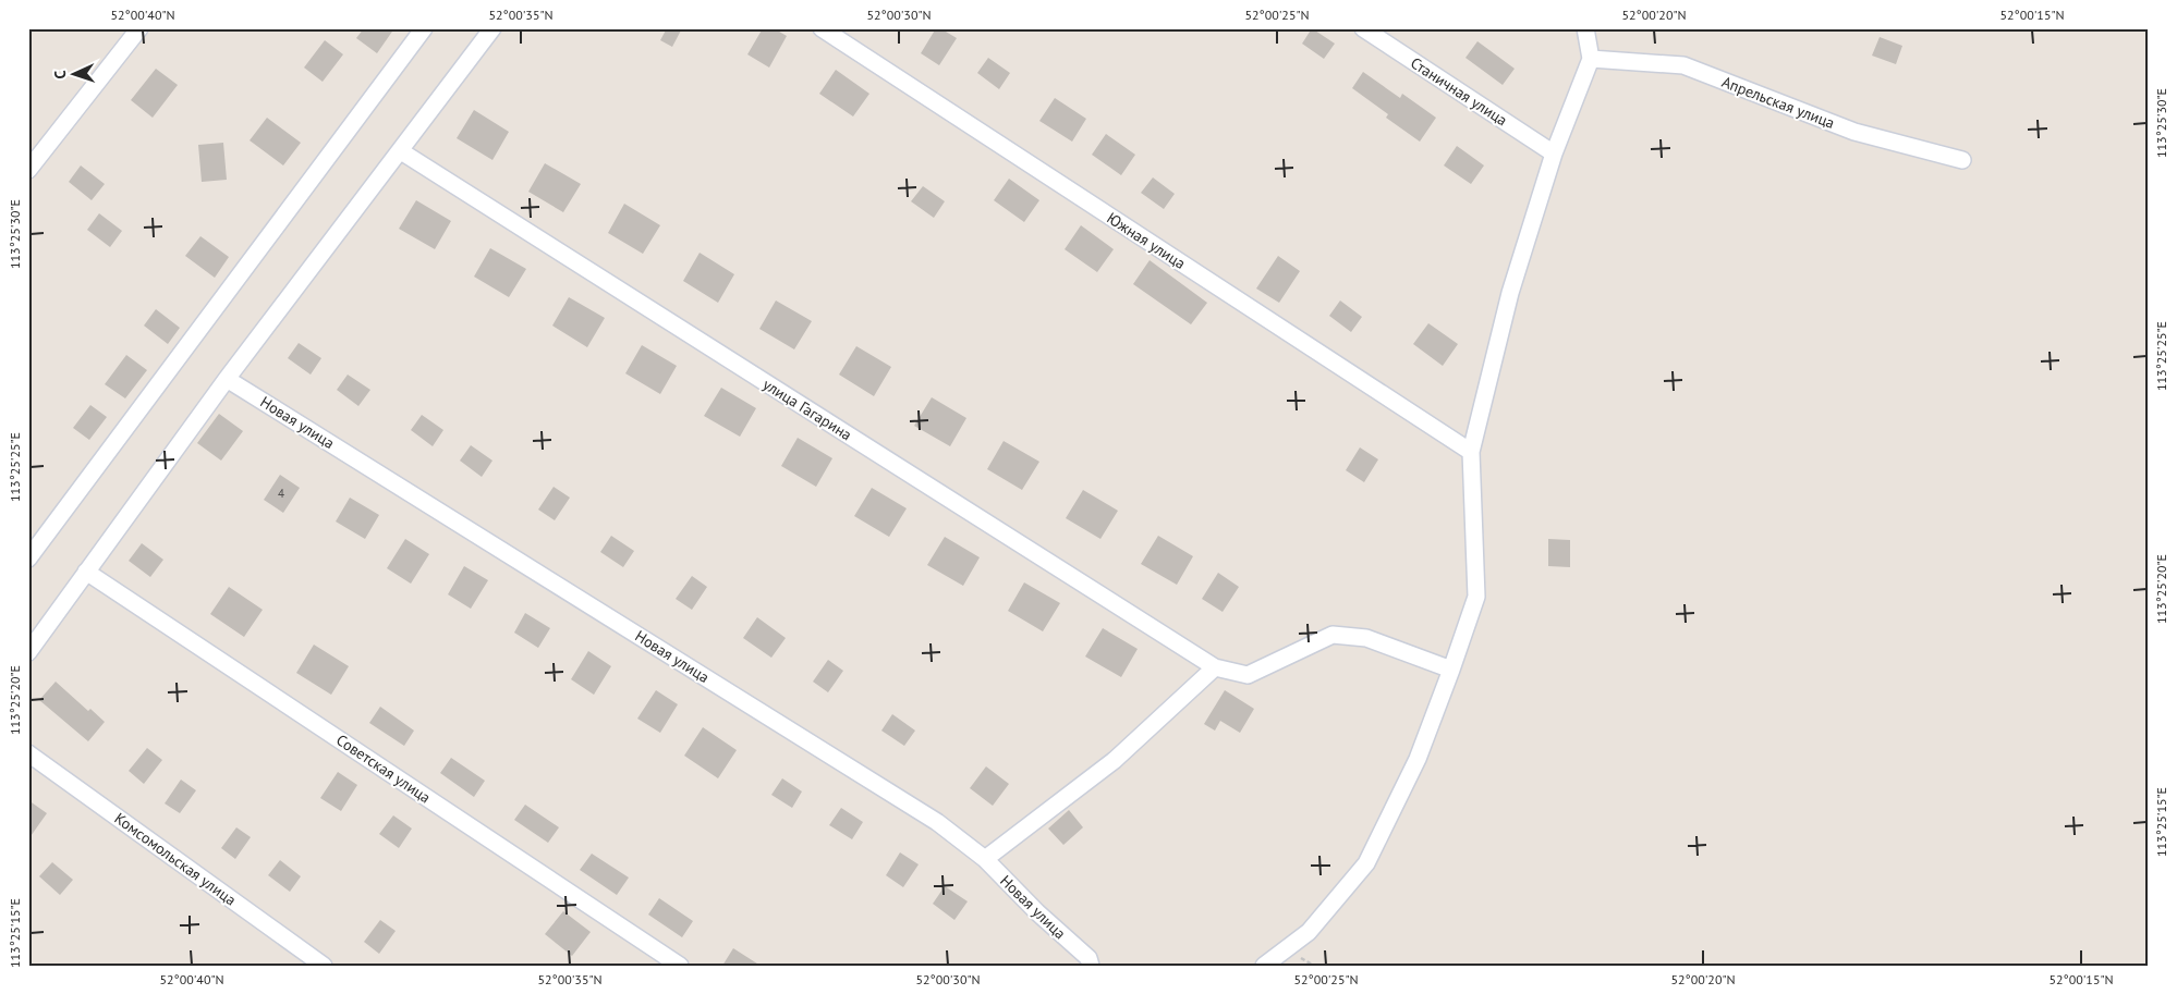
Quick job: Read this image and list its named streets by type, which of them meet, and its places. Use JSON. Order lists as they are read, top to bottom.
{
  "streets": {
    "street": [
      "Станичная улица",
      "Апрельская улица",
      "Южная улица",
      "улица Гагарина",
      "Новая улица",
      "Советская улица",
      "Комсомольская улица"
    ]
  },
  "house_numbers": ["4"],
  "north": "left",
  "coordinates": [
    "52°00'40\"N",
    "52°00'35\"N",
    "52°00'30\"N",
    "52°00'25\"N",
    "52°00'20\"N",
    "52°00'15\"N",
    "113°25'30\"E",
    "113°25'25\"E",
    "113°25'20\"E",
    "113°25'15\"E"
  ]
}
